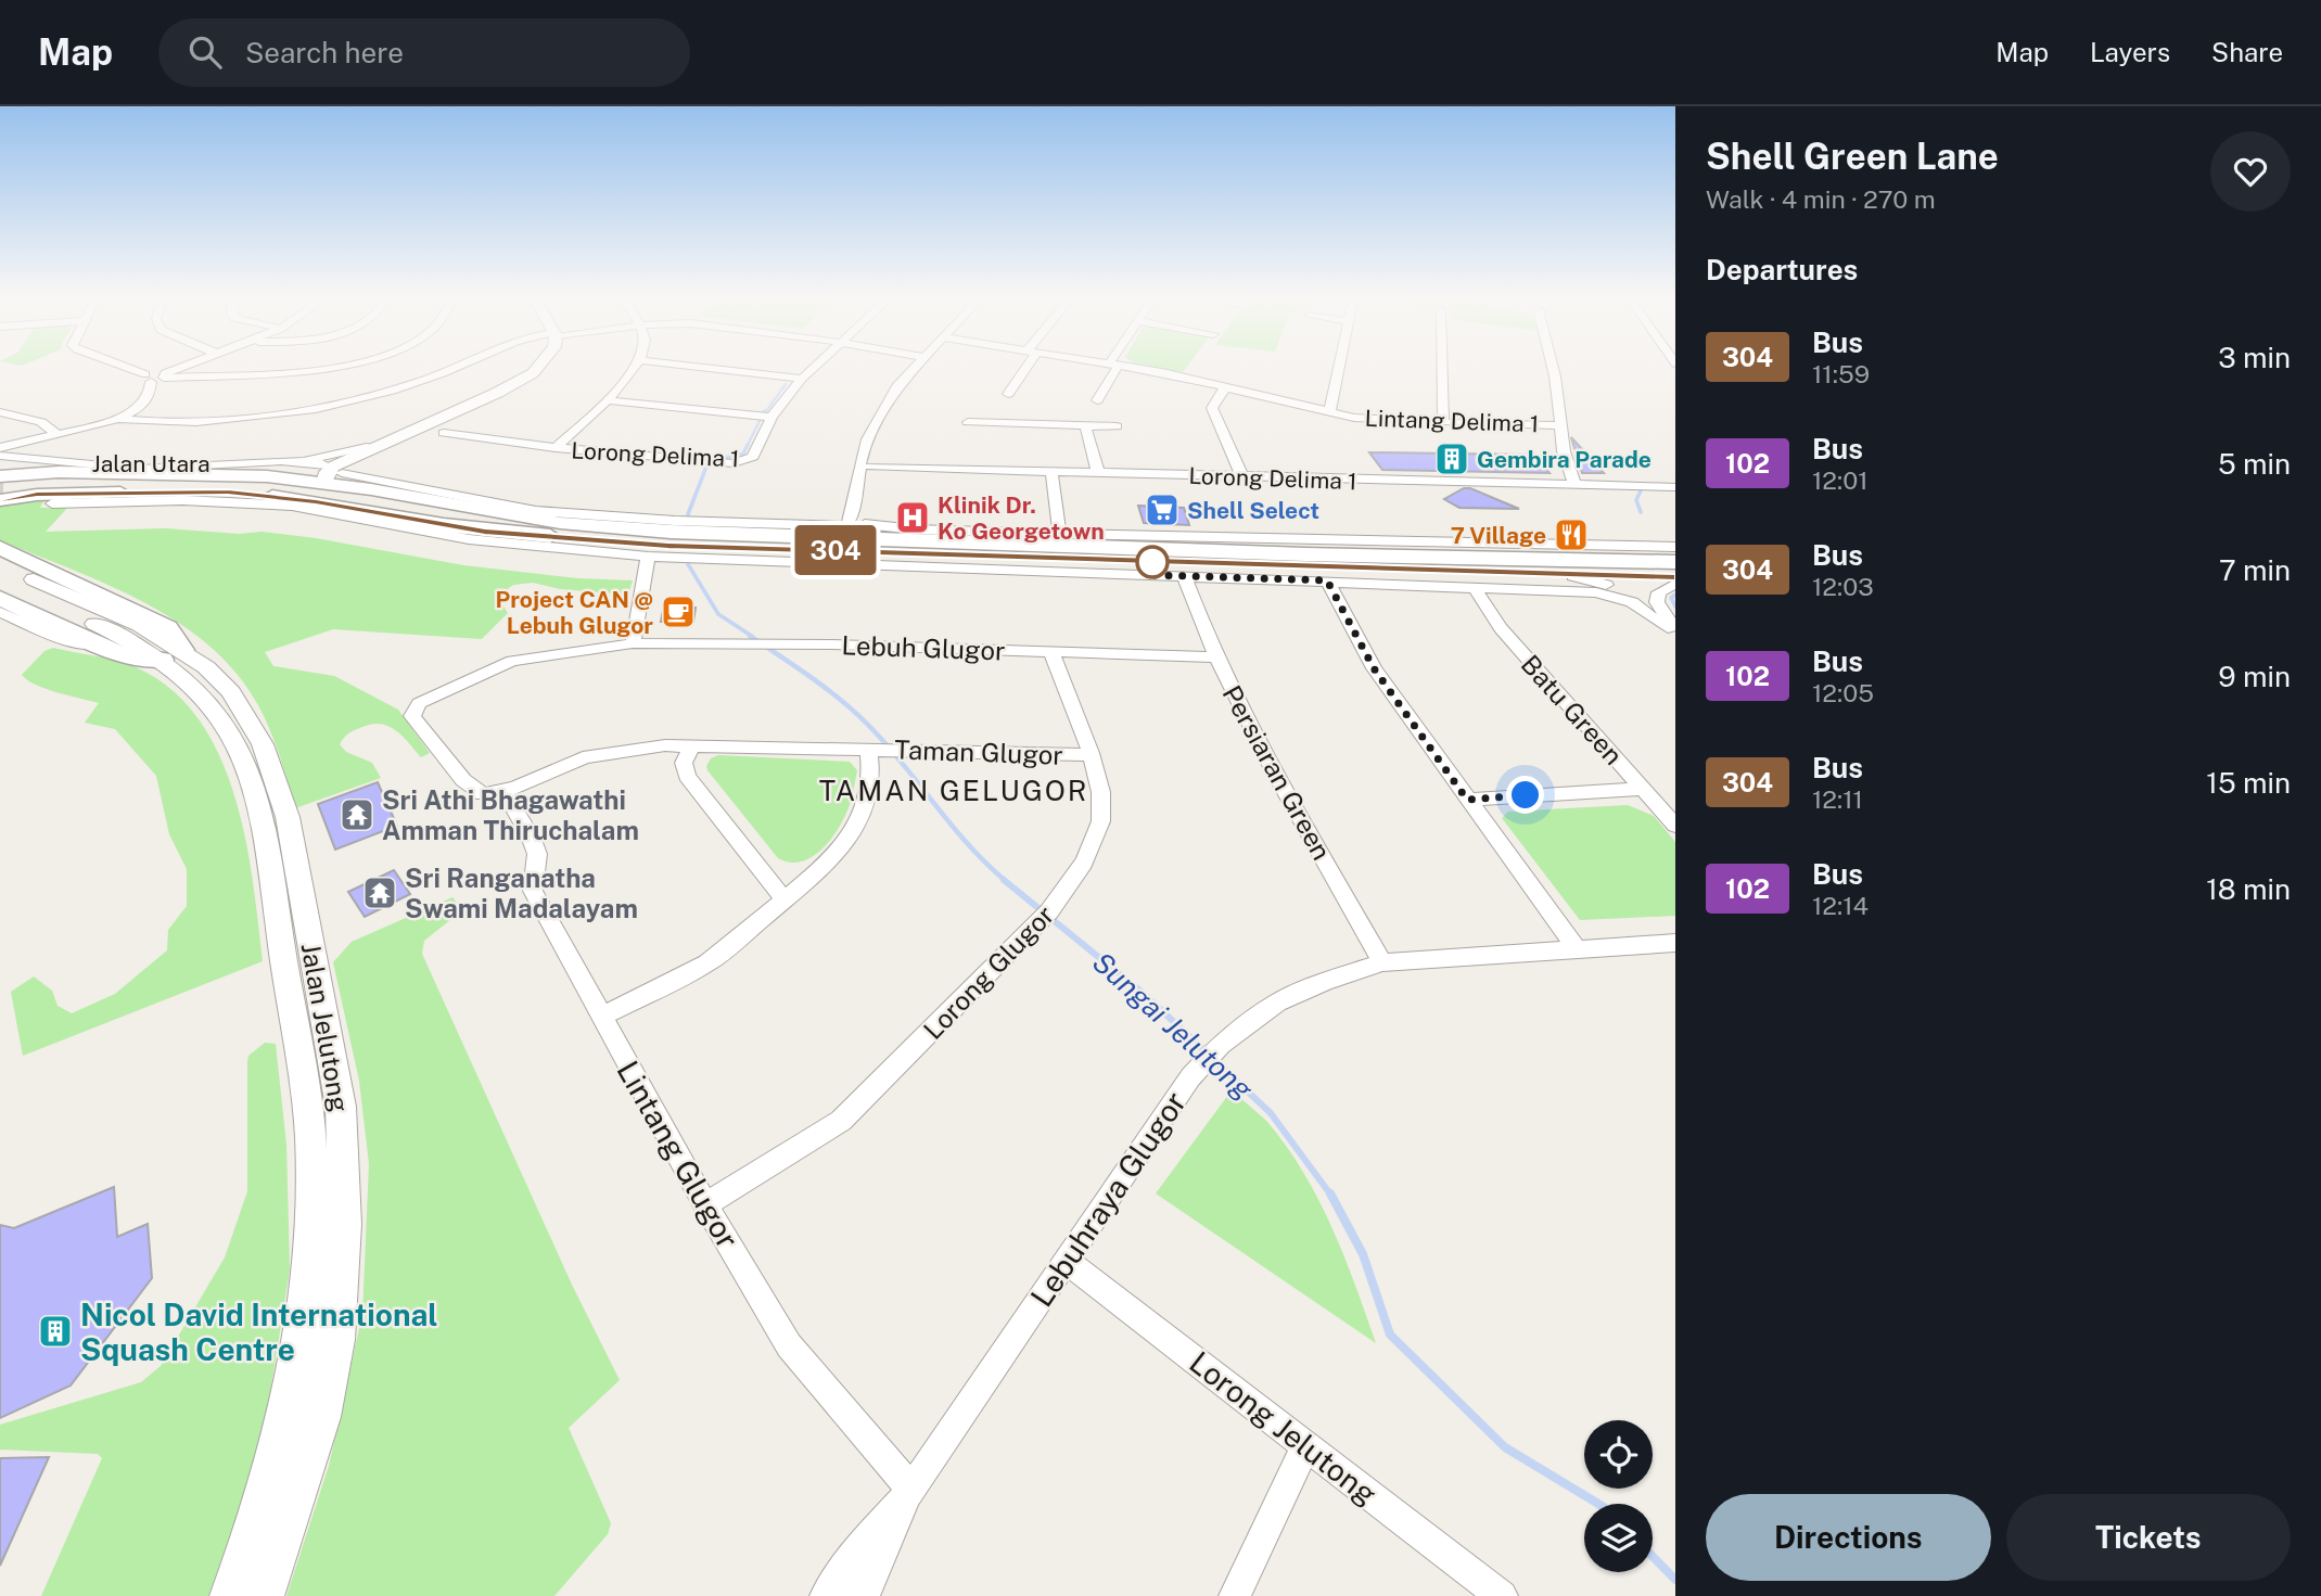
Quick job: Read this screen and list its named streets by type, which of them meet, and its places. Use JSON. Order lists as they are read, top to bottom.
{
  "streets": {
    "main road": ["Jalan Jelutong"],
    "street": [
      "Lintang Delima 1",
      "Lorong Delima 1",
      "Jalan Utara",
      "Lebuh Glugor",
      "Batu Green",
      "Taman Glugor",
      "Persiaran Green",
      "Lorong Glugor",
      "Lintang Glugor",
      "Lebuhraya Glugor",
      "Lorong Jelutong"
    ]
  },
  "crossings": [
    ["Lebuh Glugor", "Taman Glugor"],
    ["Lebuh Glugor", "Persiaran Green"],
    ["Lebuh Glugor", "Lorong Glugor"],
    ["Lebuh Glugor", "Lintang Glugor"],
    ["Taman Glugor", "Lorong Glugor"],
    ["Taman Glugor", "Lintang Glugor"],
    ["Persiaran Green", "Lebuhraya Glugor"],
    ["Lorong Glugor", "Lintang Glugor"],
    ["Lintang Glugor", "Lebuhraya Glugor"],
    ["Lebuhraya Glugor", "Lorong Jelutong"]
  ],
  "districts": ["TAMAN GELUGOR"],
  "water": ["Sungai Jelutong"],
  "places": {
    "building": ["Gembira Parade", "Nicol David International Squash Centre"],
    "supermarket": ["Shell Select"],
    "hospital": ["Klinik Dr. Ko Georgetown"],
    "restaurant": ["7 Village"],
    "cafe": ["Project CAN @ Lebuh Glugor"],
    "temple": ["Sri Athi Bhagawathi Amman Thiruchalam", "Sri Ranganatha Swami Madalayam"]
  },
  "lines": ["bus line 304"],
  "page": {
    "header": "Map",
    "search": "Search here",
    "nav": ["Map", "Layers", "Share"],
    "on_map": "304",
    "heading": [
      ["Shell Green Lane", "Walk · 4 min · 270 m"],
      "Departures"
    ],
    "list": [
      {
        "mark": "304",
        "name": "Bus",
        "note": "11:59",
        "value": "3 min"
      },
      {
        "mark": "102",
        "name": "Bus",
        "note": "12:01",
        "value": "5 min"
      },
      {
        "mark": "304",
        "name": "Bus",
        "note": "12:03",
        "value": "7 min"
      },
      {
        "mark": "102",
        "name": "Bus",
        "note": "12:05",
        "value": "9 min"
      },
      {
        "mark": "304",
        "name": "Bus",
        "note": "12:11",
        "value": "15 min"
      },
      {
        "mark": "102",
        "name": "Bus",
        "note": "12:14",
        "value": "18 min"
      }
    ],
    "buttons": ["Directions", "Tickets"]
  }
}
